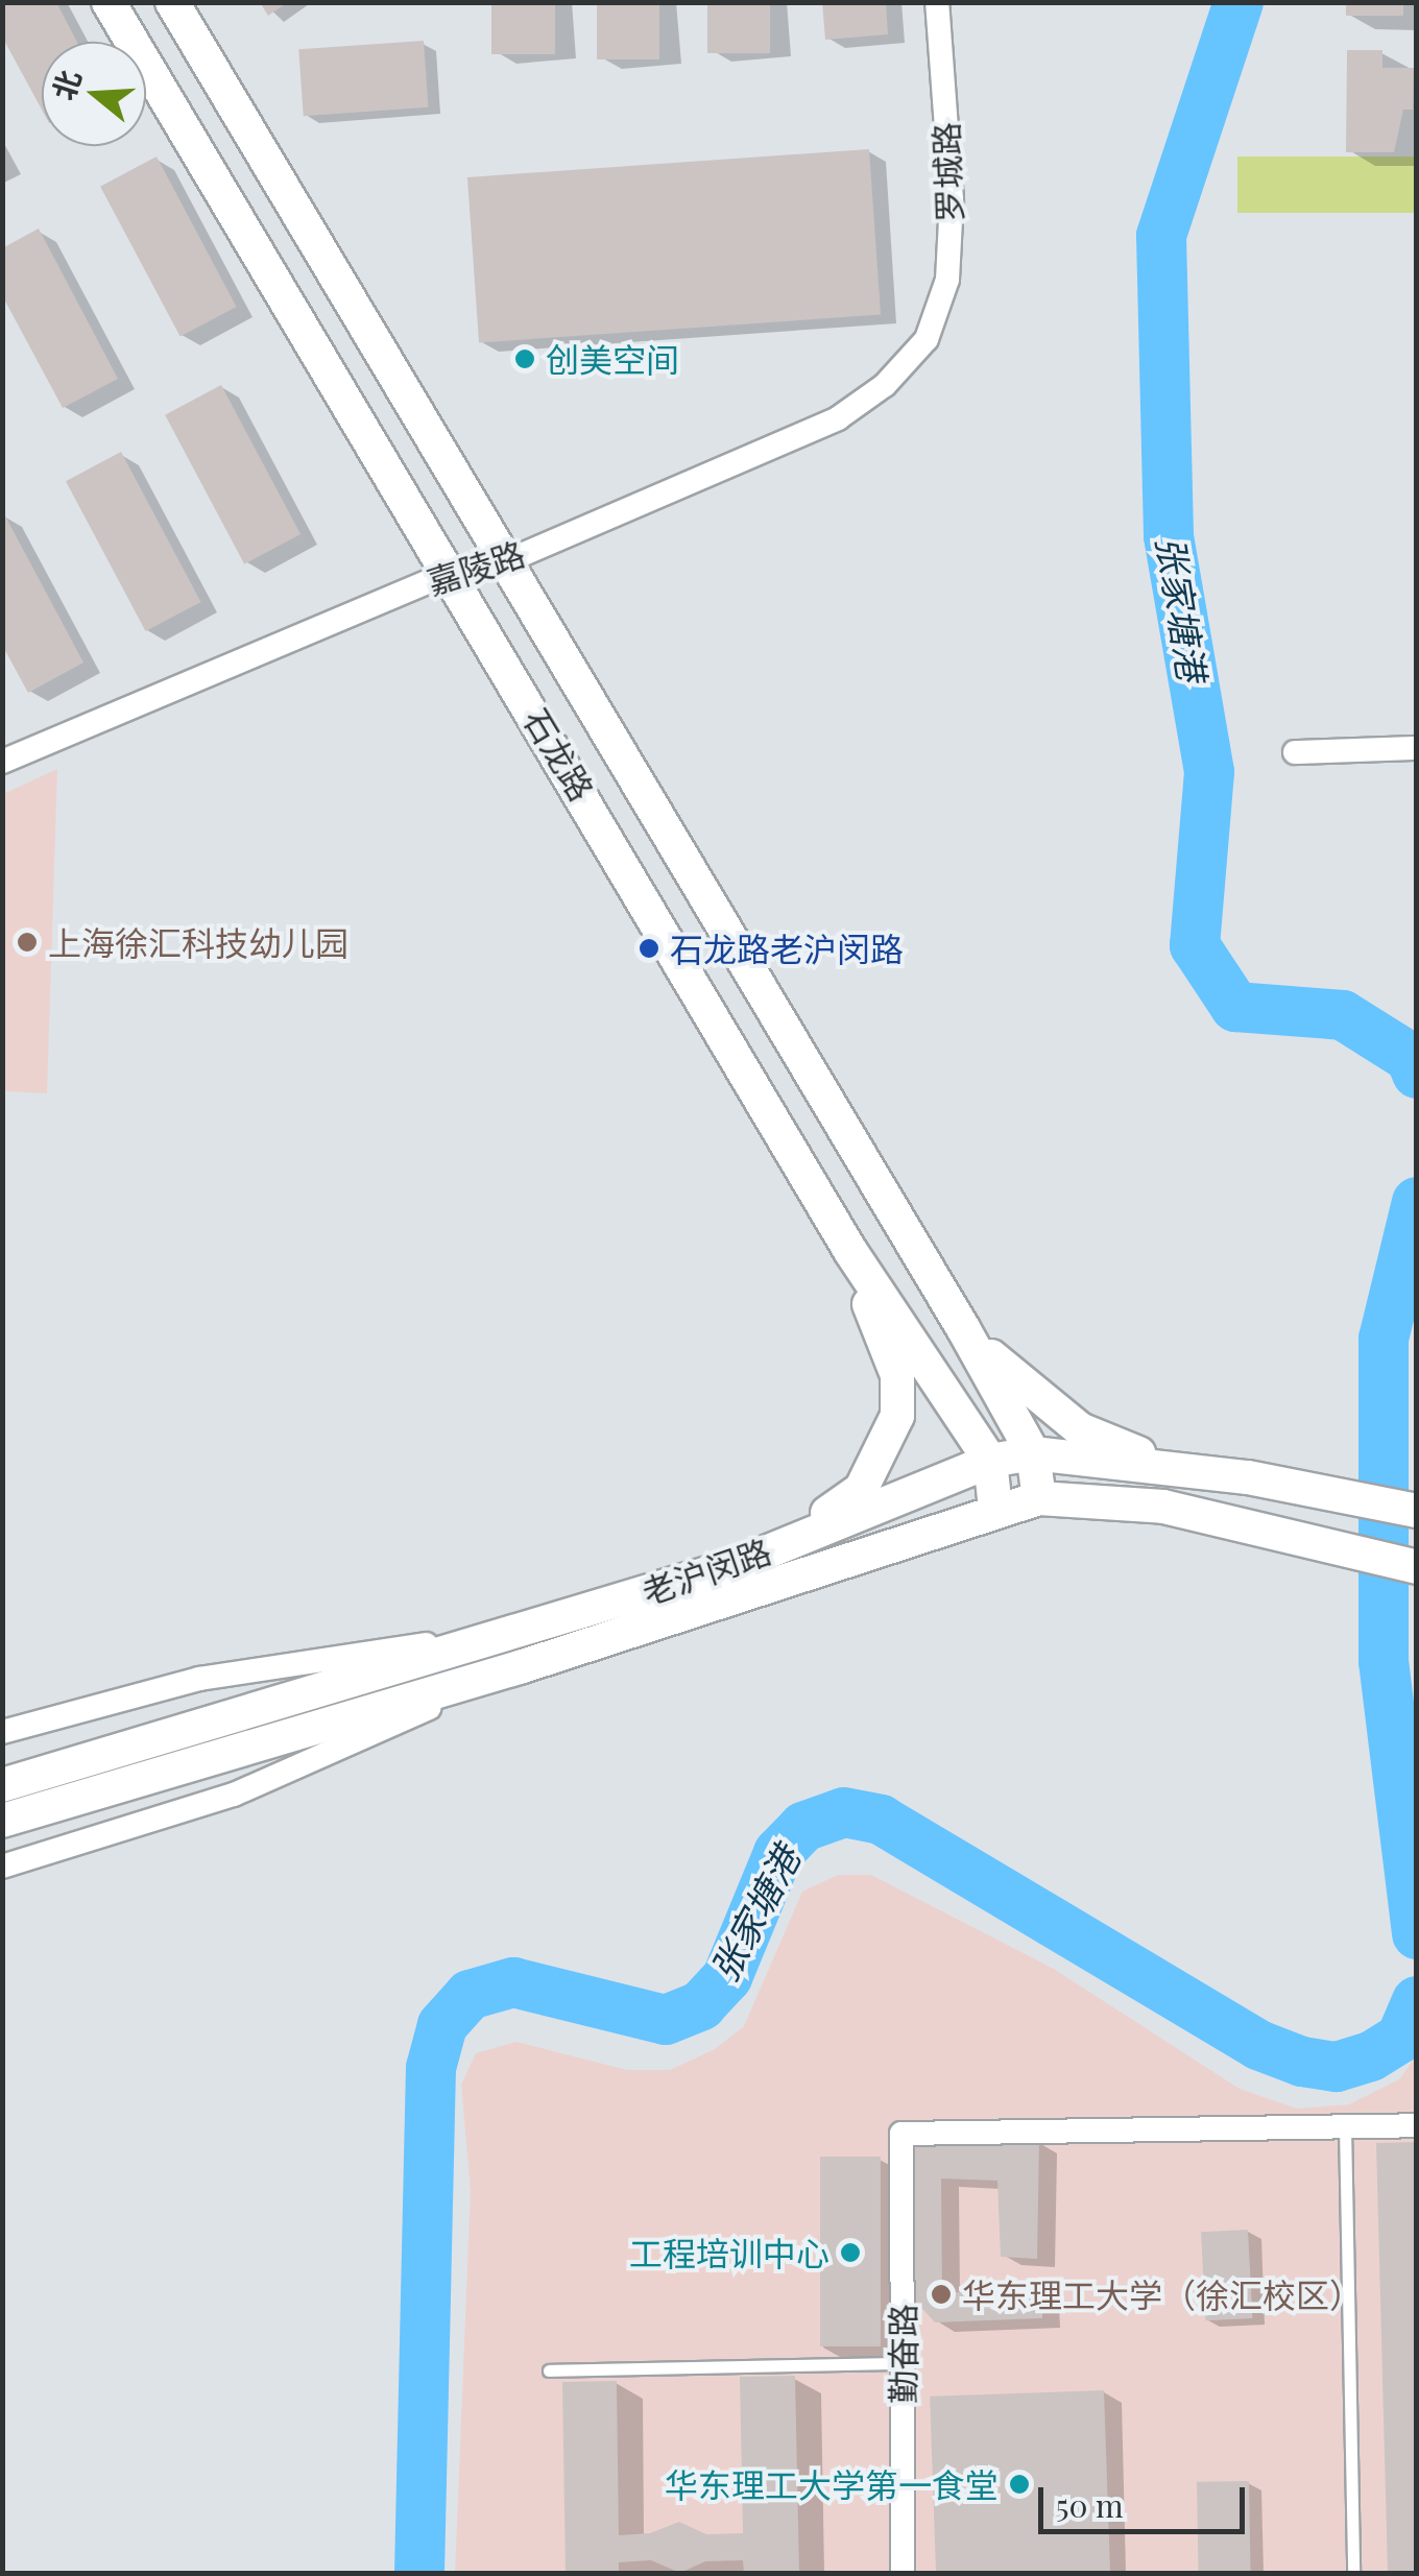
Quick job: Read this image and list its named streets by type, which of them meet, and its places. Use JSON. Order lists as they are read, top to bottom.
{
  "streets": {
    "main road": ["石龙路", "老沪闵路"],
    "street": ["罗城路", "嘉陵路", "勤奋路"]
  },
  "crossings": [
    ["罗城路", "嘉陵路"],
    ["嘉陵路", "石龙路"],
    ["石龙路", "老沪闵路"]
  ],
  "water": ["张家塘港"],
  "places": [
    "创美空间",
    "上海徐汇科技幼儿园",
    "石龙路老沪闵路",
    "工程培训中心",
    "华东理工大学（徐汇校区）",
    "华东理工大学第一食堂"
  ],
  "scale_bar": "50 m",
  "north": "left"
}
